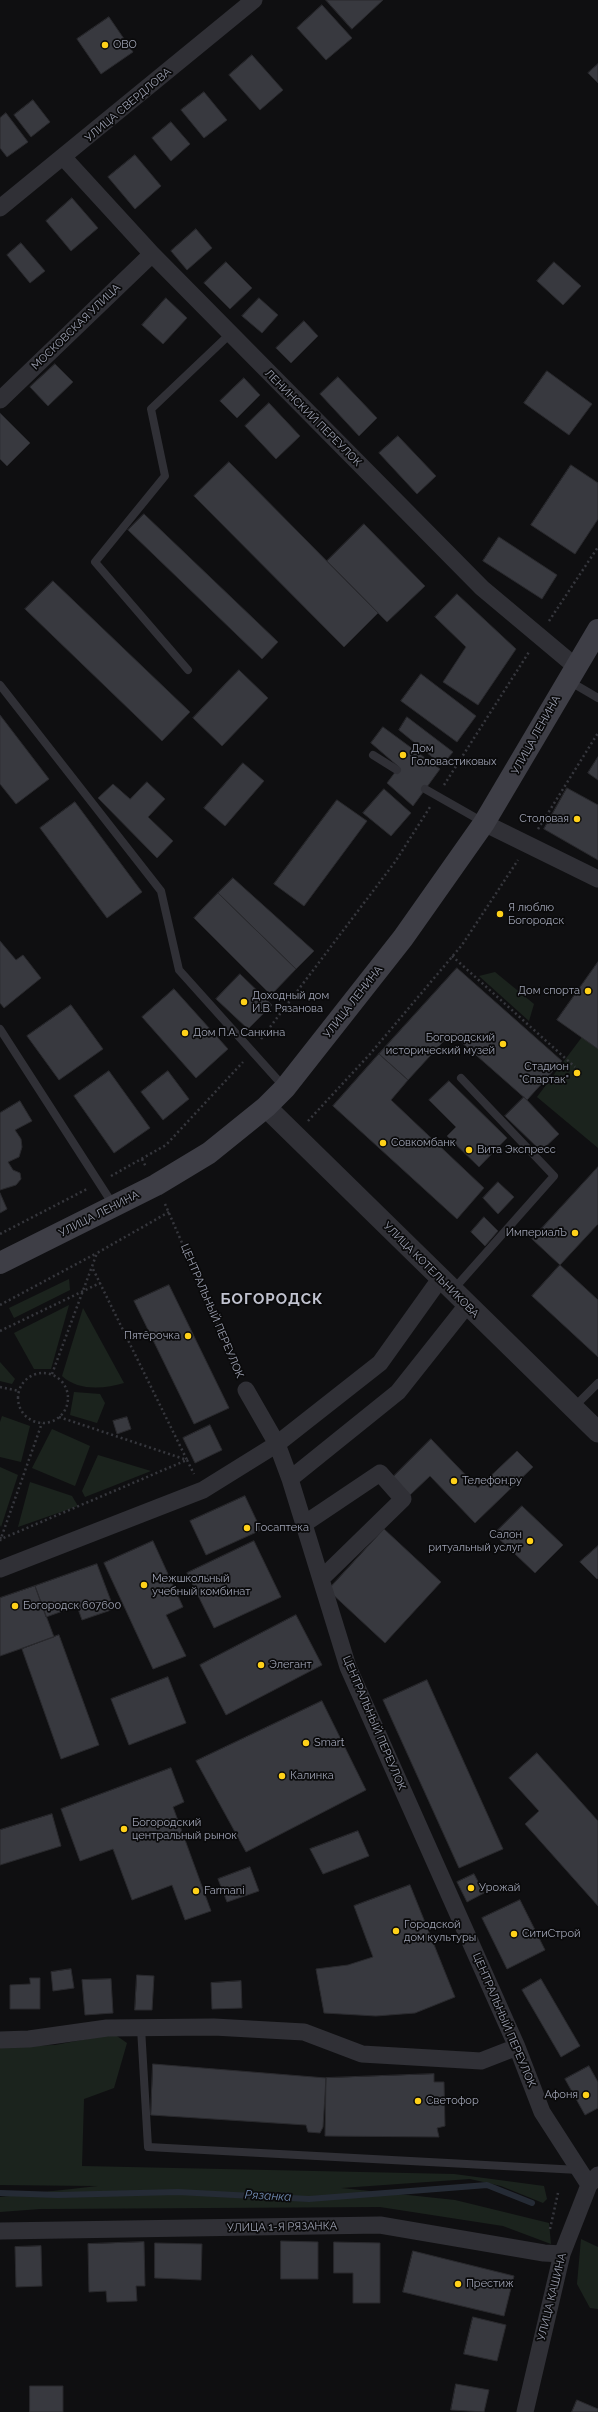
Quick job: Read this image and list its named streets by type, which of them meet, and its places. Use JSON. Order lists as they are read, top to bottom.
{
  "streets": {
    "main road": ["УЛИЦА ЛЕНИНА"],
    "street": [
      "УЛИЦА СВЕРДЛОВА",
      "МОСКОВСКАЯ УЛИЦА",
      "ЛЕНИНСКИЙ ПЕРЕУЛОК",
      "УЛИЦА КОТЕЛЬНИКОВА",
      "ЦЕНТРАЛЬНЫЙ ПЕРЕУЛОК",
      "УЛИЦА 1-Я РЯЗАНКА",
      "УЛИЦА КАШИНА"
    ]
  },
  "crossings": [
    ["УЛИЦА СВЕРДЛОВА", "ЛЕНИНСКИЙ ПЕРЕУЛОК"],
    ["МОСКОВСКАЯ УЛИЦА", "ЛЕНИНСКИЙ ПЕРЕУЛОК"],
    ["ЛЕНИНСКИЙ ПЕРЕУЛОК", "УЛИЦА ЛЕНИНА"],
    ["УЛИЦА ЛЕНИНА", "УЛИЦА КОТЕЛЬНИКОВА"],
    ["УЛИЦА ЛЕНИНА", "ЦЕНТРАЛЬНЫЙ ПЕРЕУЛОК"],
    ["ЦЕНТРАЛЬНЫЙ ПЕРЕУЛОК", "УЛИЦА КАШИНА"],
    ["УЛИЦА 1-Я РЯЗАНКА", "УЛИЦА КАШИНА"]
  ],
  "districts": ["БОГОРОДСК"],
  "water": ["Рязанка"],
  "places": [
    "ОВО",
    "Дом Головастиковых",
    "Столовая",
    "Я люблю Богородск",
    "Дом спорта",
    "Доходный дом И.В. Рязанова",
    "Дом П.А. Санкина",
    "Богородский исторический музей",
    "Стадион \"Спартак\"",
    "Совкомбанк",
    "Вита Экспресс",
    "ИмпериалЪ",
    "Пятёрочка",
    "Телефон.ру",
    "Госаптека",
    "Салон ритуальный услуг",
    "Межшкольный учебный комбинат",
    "Богородск 607600",
    "Элегант",
    "Smart",
    "Калинка",
    "Богородский центральный рынок",
    "Урожай",
    "Farmani",
    "Городской дом культуры",
    "СитиСтрой",
    "Афоня",
    "Светофор",
    "Престиж"
  ]
}
